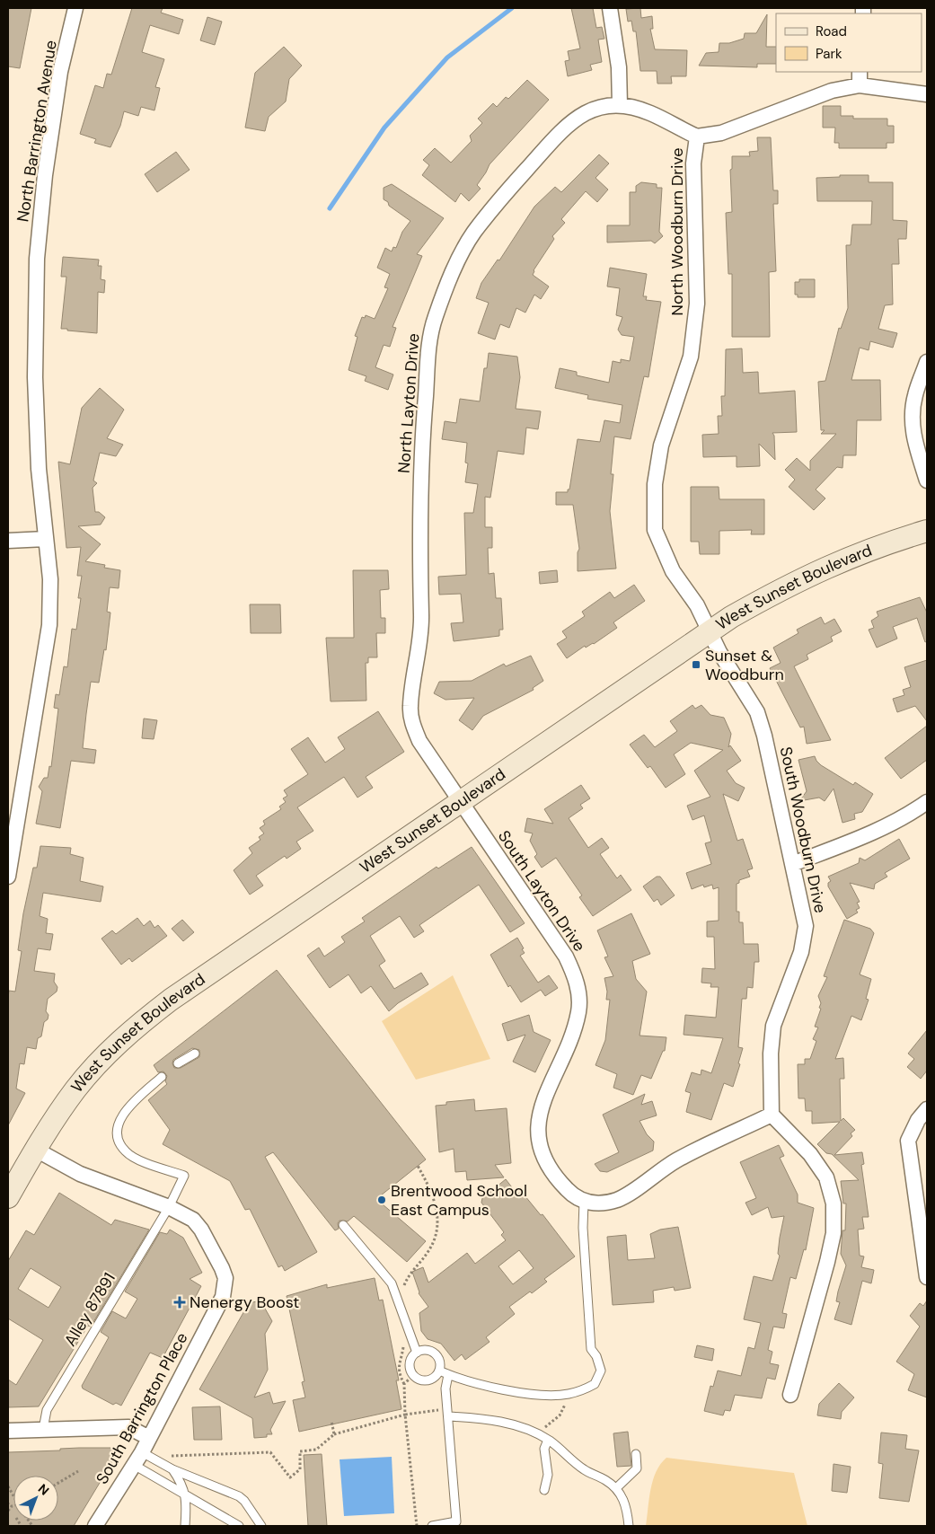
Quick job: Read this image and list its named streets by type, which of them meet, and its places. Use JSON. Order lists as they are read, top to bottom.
{
  "streets": {
    "main road": ["West Sunset Boulevard"],
    "street": [
      "North Barrington Avenue",
      "North Woodburn Drive",
      "North Layton Drive",
      "South Woodburn Drive",
      "South Layton Drive",
      "South Barrington Place"
    ],
    "lane": ["Alley 87891"]
  },
  "crossings": [
    ["North Woodburn Drive", "North Layton Drive"],
    ["North Woodburn Drive", "West Sunset Boulevard"],
    ["North Woodburn Drive", "South Woodburn Drive"],
    ["North Layton Drive", "West Sunset Boulevard"],
    ["North Layton Drive", "South Layton Drive"],
    ["West Sunset Boulevard", "South Woodburn Drive"],
    ["West Sunset Boulevard", "South Layton Drive"],
    ["West Sunset Boulevard", "South Barrington Place"],
    ["Alley 87891", "South Barrington Place"]
  ],
  "places": {
    "transit": ["Sunset & Woodburn"],
    "other": ["Brentwood School East Campus"],
    "health": ["Nenergy Boost"]
  },
  "legend": ["Road", "Park"],
  "north": "top right"
}
